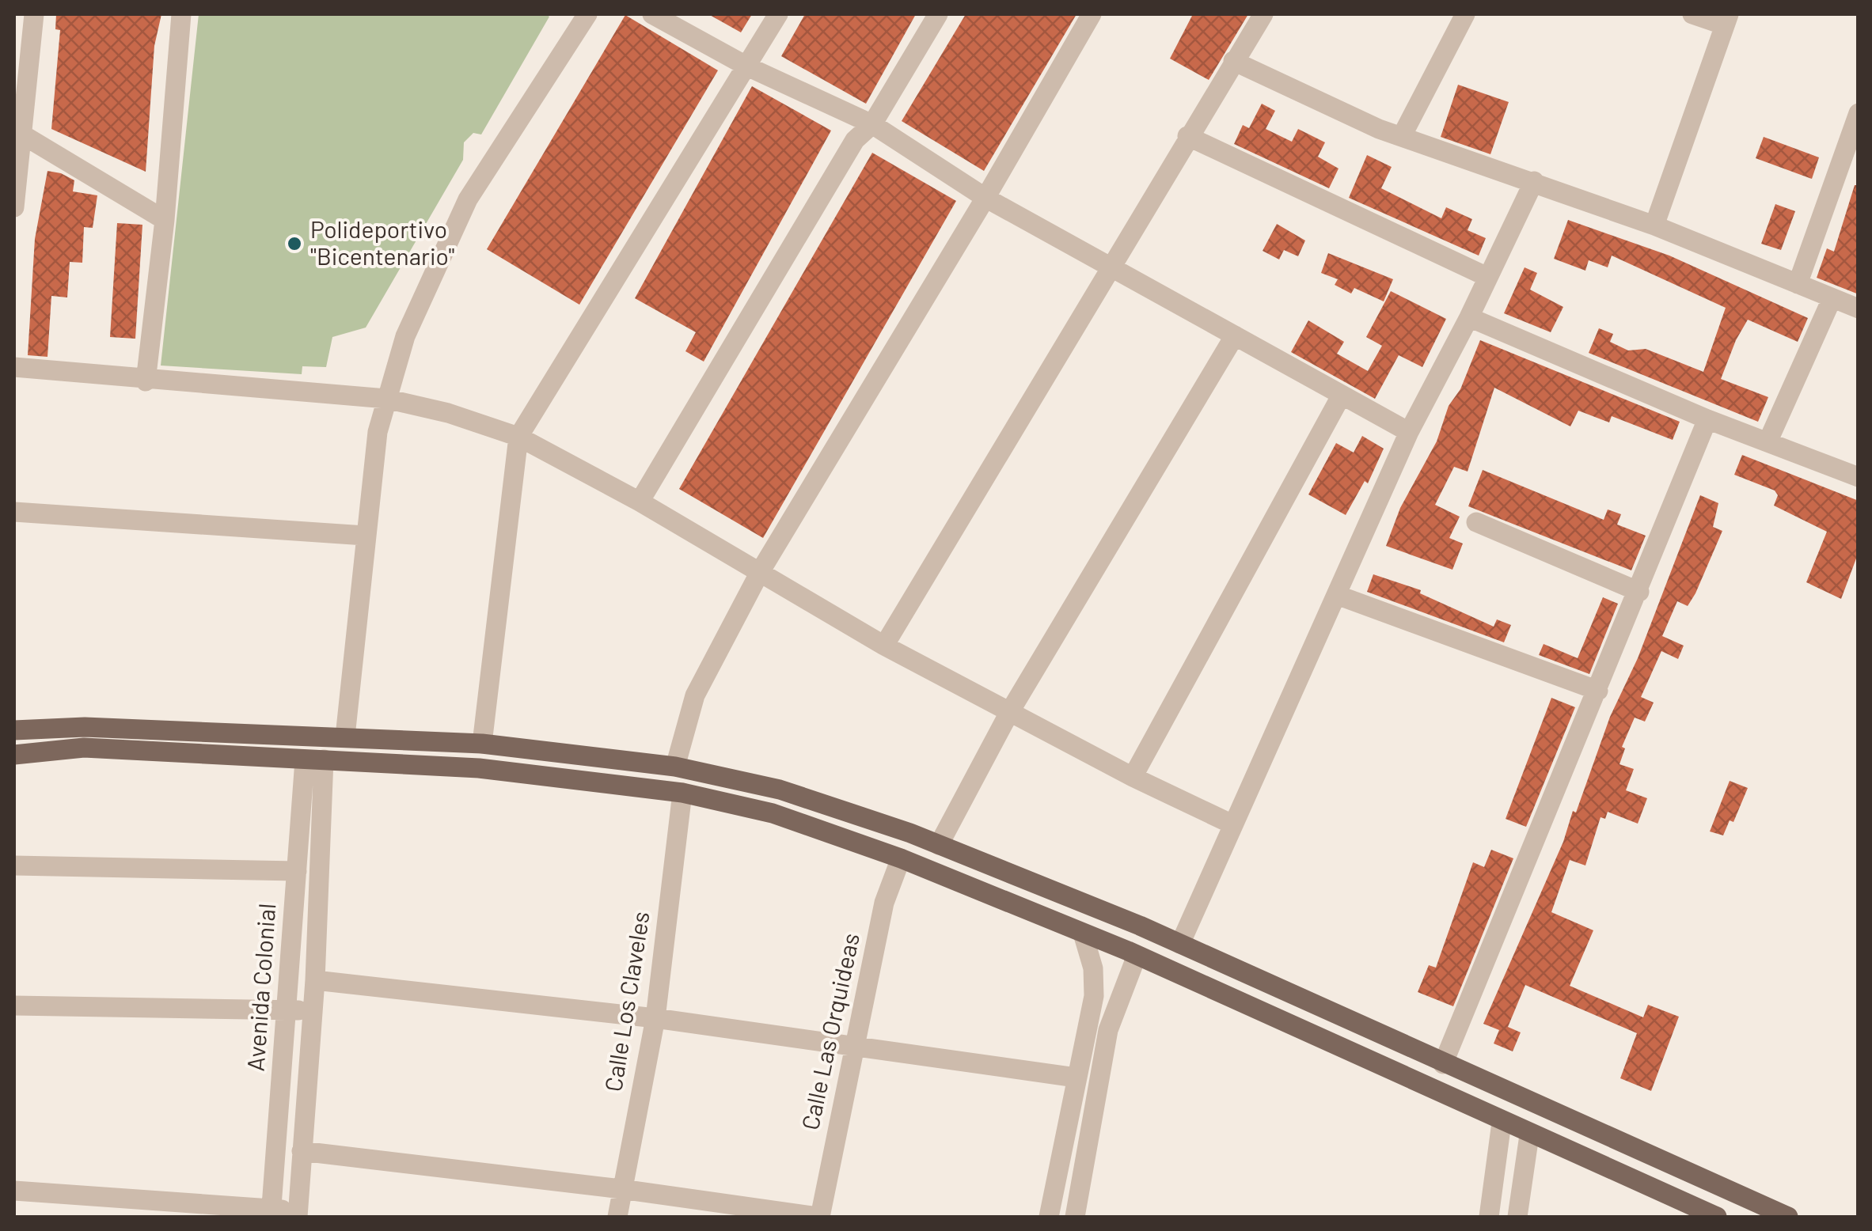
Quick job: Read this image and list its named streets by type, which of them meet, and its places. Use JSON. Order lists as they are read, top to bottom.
{
  "streets": {
    "street": ["Avenida Colonial", "Calle Los Claveles", "Calle Las Orquideas"]
  },
  "places": ["Polideportivo \"Bicentenario\""]
}
